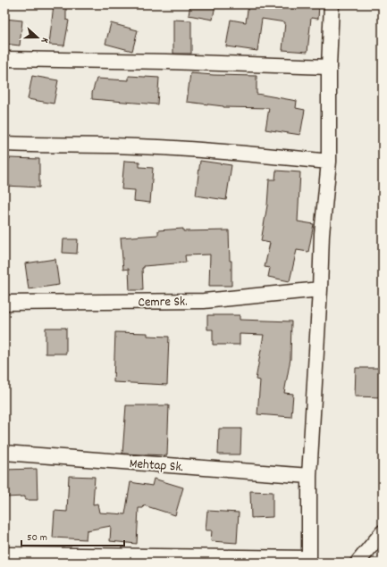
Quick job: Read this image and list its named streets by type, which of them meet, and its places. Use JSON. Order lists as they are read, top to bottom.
{
  "streets": {
    "street": ["Cemre Sk.", "Mehtap Sk."]
  },
  "scale_bar": "50 m",
  "north": "right"
}
